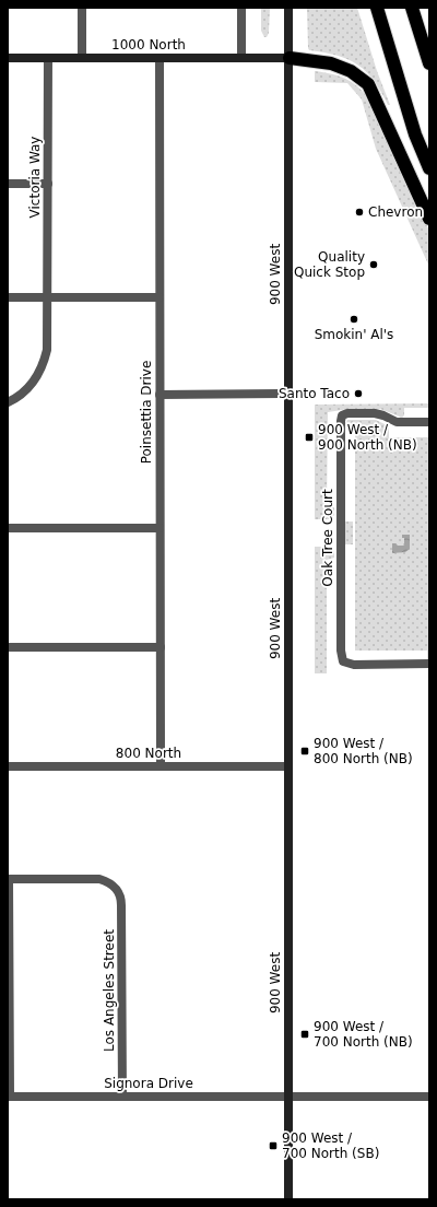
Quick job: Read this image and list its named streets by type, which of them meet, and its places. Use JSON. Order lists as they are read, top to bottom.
{
  "streets": {
    "main road": ["1000 North", "900 West"],
    "street": [
      "Victoria Way",
      "Poinsettia Drive",
      "Oak Tree Court",
      "800 North",
      "Los Angeles Street",
      "Signora Drive"
    ]
  },
  "crossings": [
    ["1000 North", "Victoria Way"],
    ["1000 North", "900 West"],
    ["1000 North", "Poinsettia Drive"],
    ["900 West", "800 North"],
    ["900 West", "Signora Drive"],
    ["Poinsettia Drive", "800 North"],
    ["Los Angeles Street", "Signora Drive"]
  ],
  "places": {
    "other": [
      "Chevron",
      "Quality Quick Stop",
      "Smokin' Al's",
      "Santo Taco"
    ],
    "transit": [
      "900 West / 900 North (NB)",
      "900 West / 800 North (NB)",
      "900 West / 700 North (NB)",
      "900 West / 700 North (SB)"
    ]
  }
}
